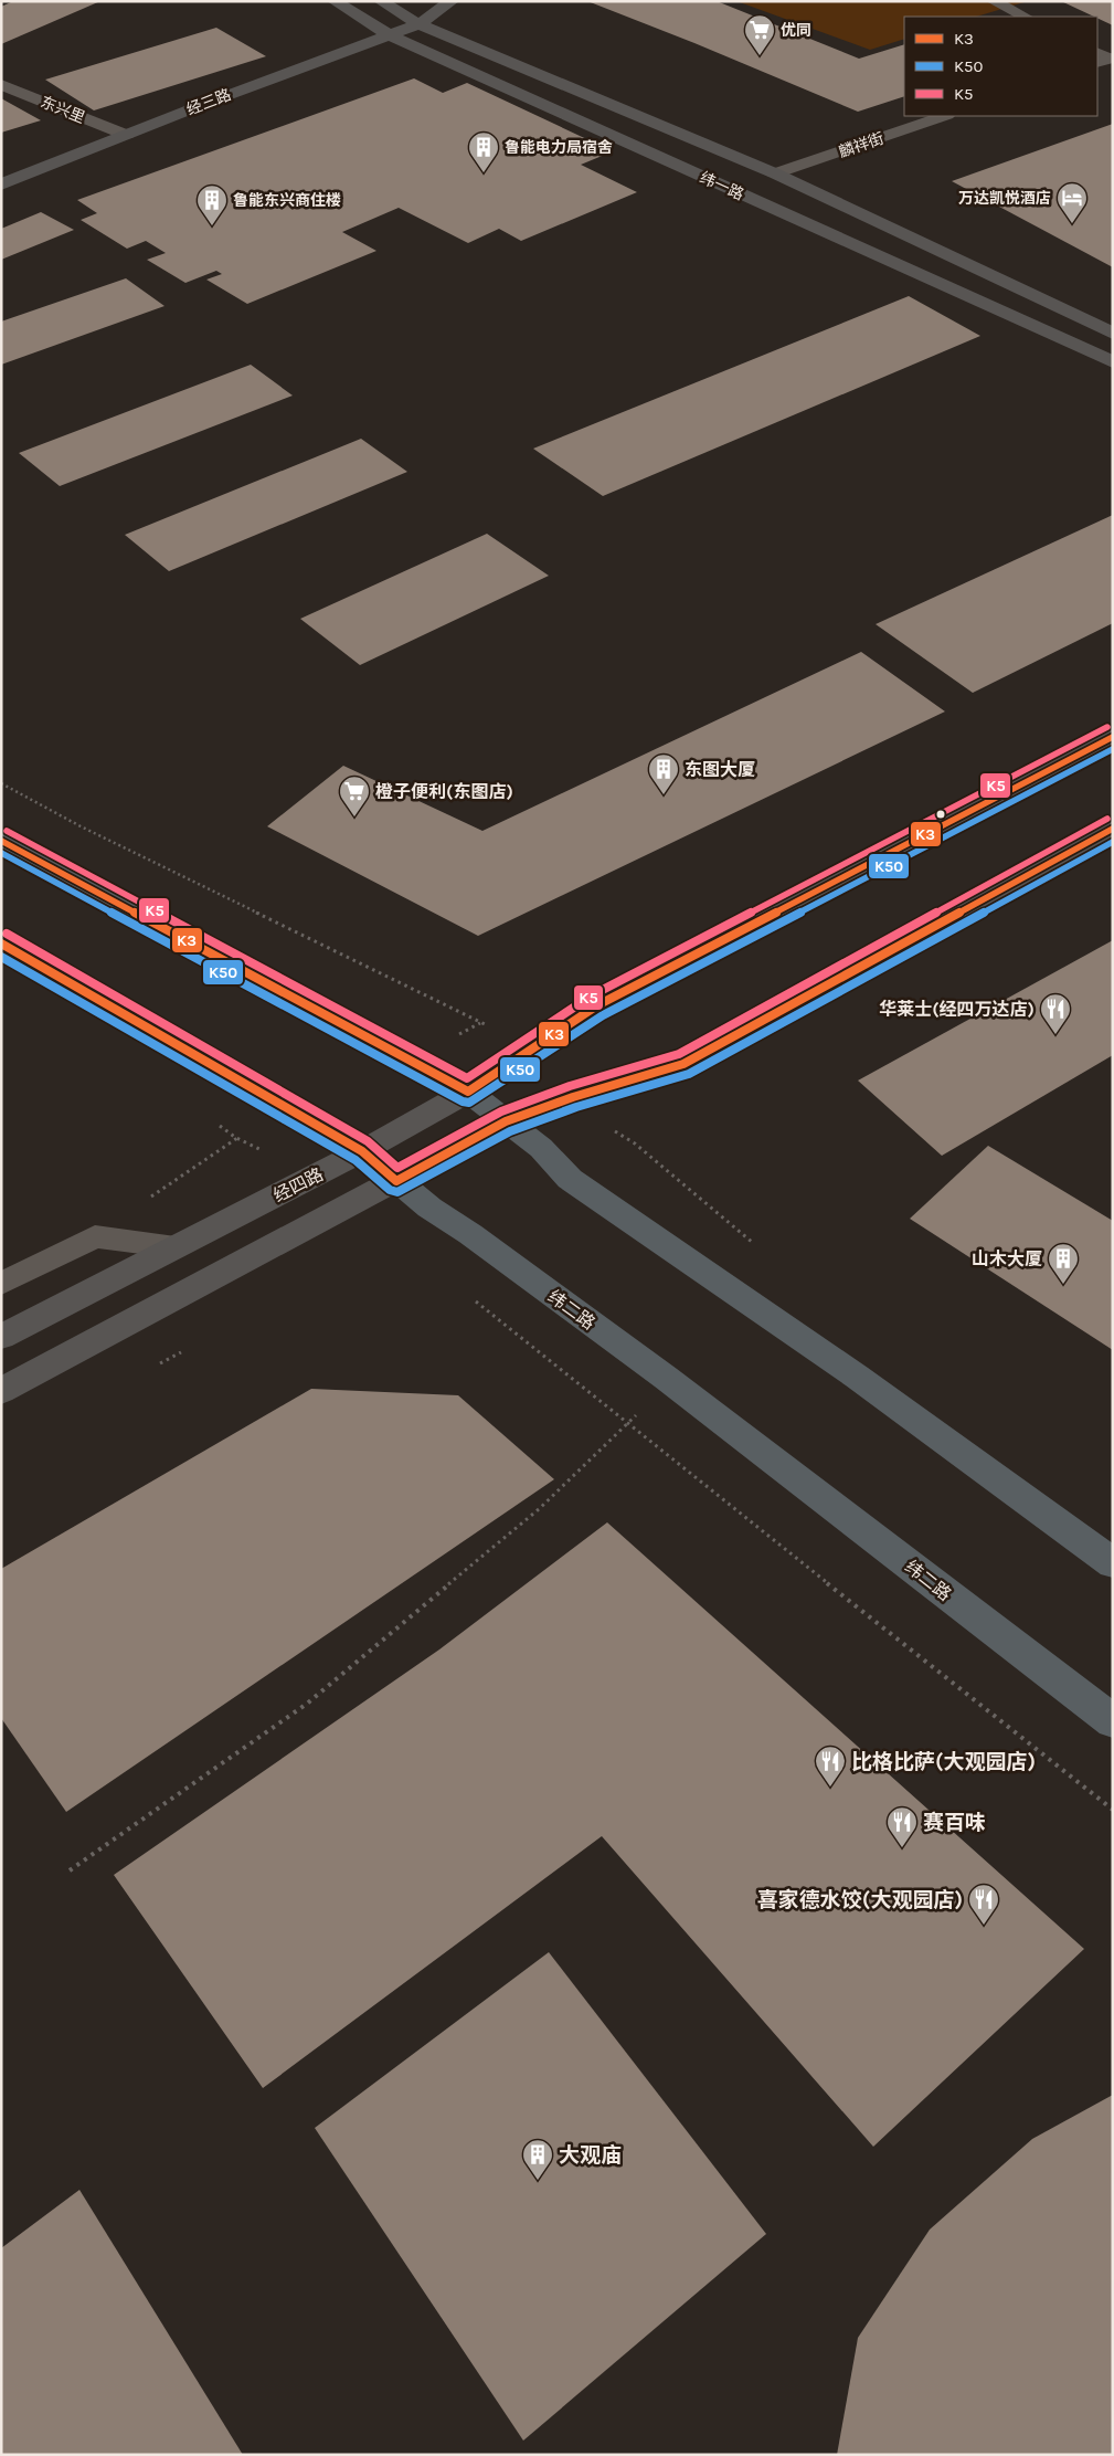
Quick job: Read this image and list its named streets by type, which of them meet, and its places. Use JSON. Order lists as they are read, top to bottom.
{
  "streets": {
    "highway": ["纬二路"],
    "main road": ["经三路", "纬一路", "经四路"],
    "street": ["东兴里", "麟祥街"]
  },
  "crossings": [
    ["经三路", "东兴里"],
    ["经三路", "纬一路"],
    ["麟祥街", "纬一路"],
    ["经四路", "纬二路"]
  ],
  "places": {
    "supermarket": ["优同", "橙子便利(东图店)"],
    "building": [
      "鲁能电力局宿舍",
      "鲁能东兴商住楼",
      "东图大厦",
      "山木大厦",
      "大观庙"
    ],
    "hotel": ["万达凯悦酒店"],
    "restaurant": [
      "华莱士(经四万达店)",
      "比格比萨(大观园店)",
      "赛百味",
      "喜家德水饺(大观园店)"
    ]
  },
  "lines": ["transit line K5", "transit line K3", "transit line K50"],
  "legend": ["K3", "K50", "K5"]
}
